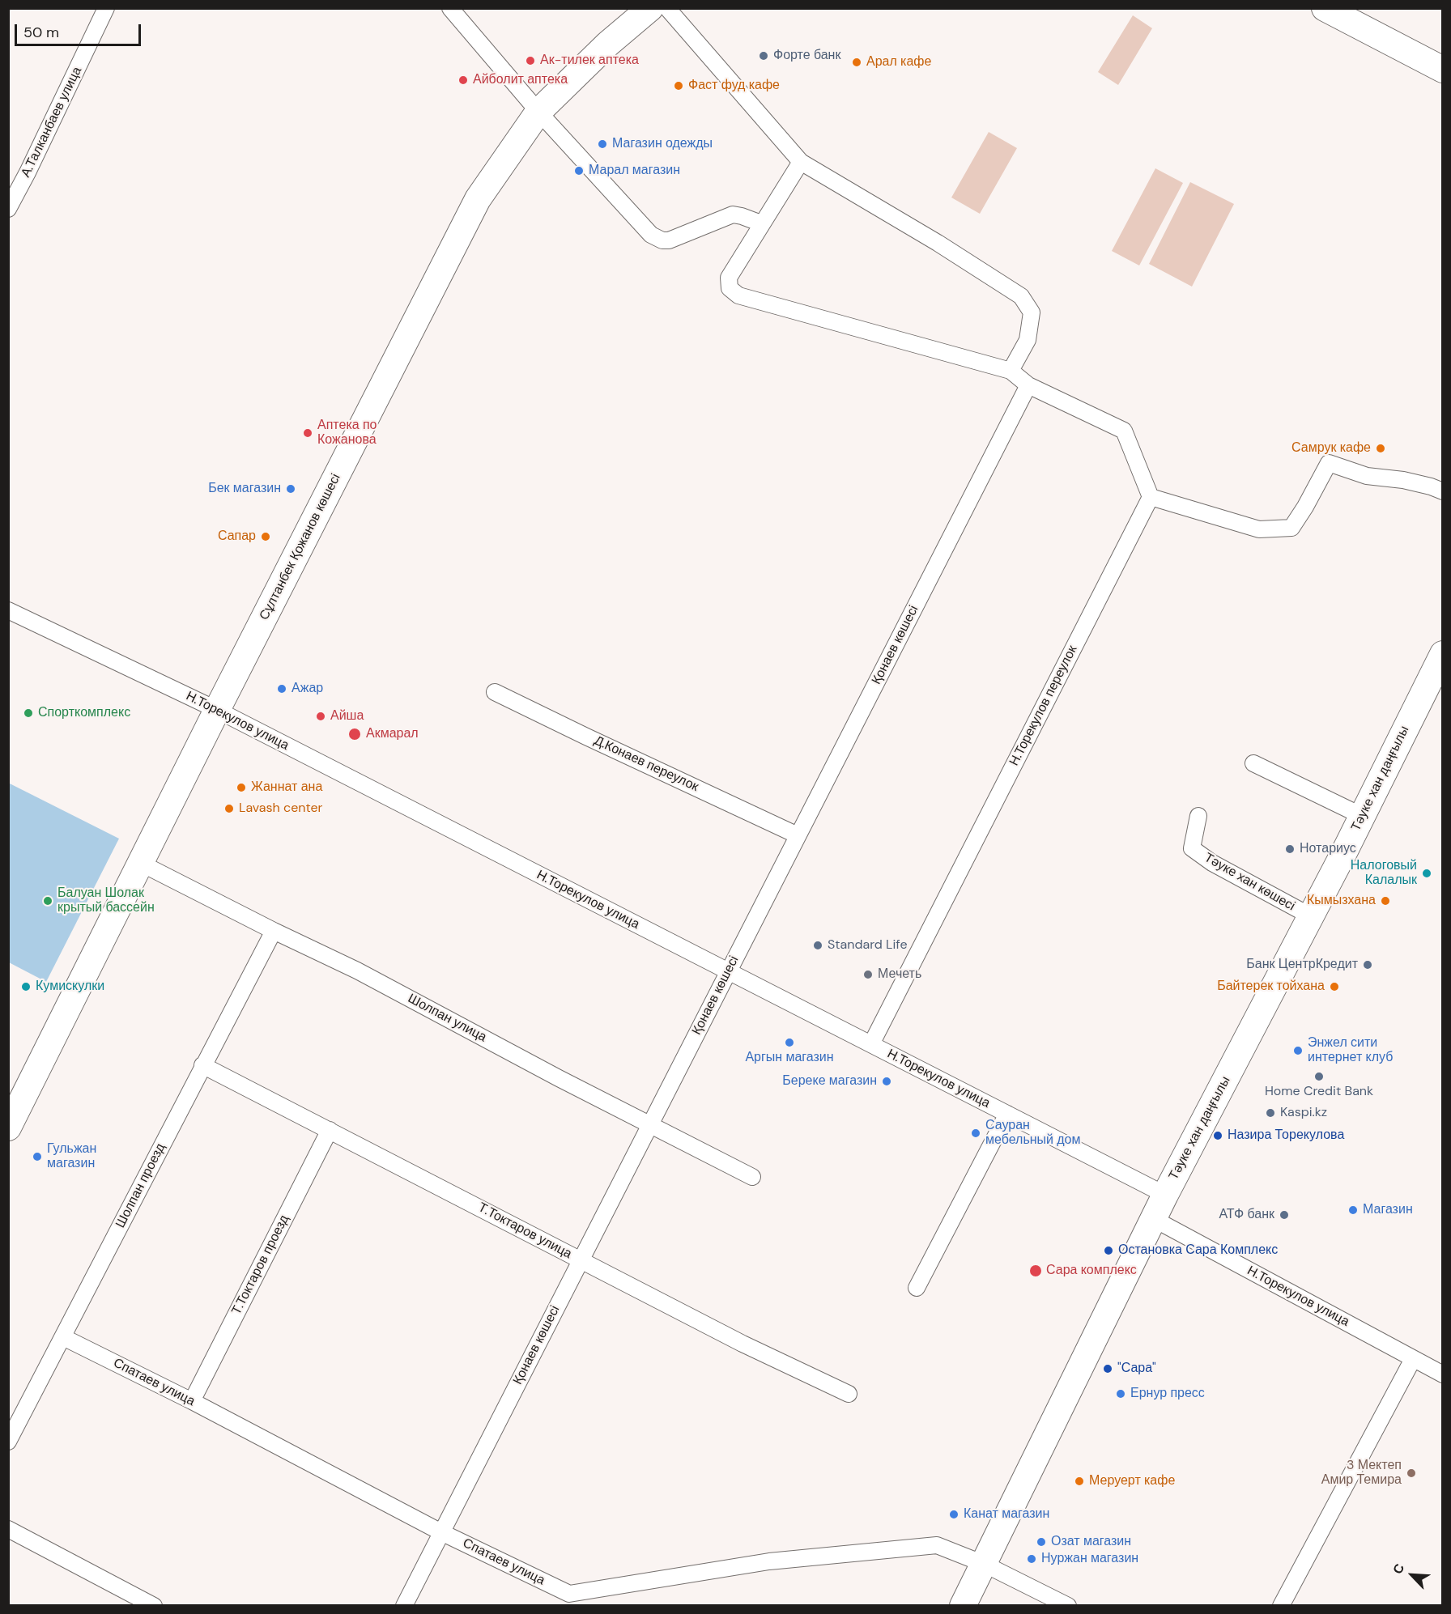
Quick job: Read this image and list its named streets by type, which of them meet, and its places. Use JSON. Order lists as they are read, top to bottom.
{
  "streets": {
    "main road": ["Сұлтанбек Қожанов көшесі", "Тәуке хан даңғылы"],
    "street": [
      "А.Талканбаев улица",
      "Қонаев көшесі",
      "Н.Торекулов переулок",
      "Н.Торекулов улица",
      "Д.Конаев переулок",
      "Тәуке хан көшесі",
      "Шолпан улица",
      "Шолпан проезд",
      "Т.Токтаров улица",
      "Т.Токтаров проезд",
      "Спатаев улица"
    ]
  },
  "crossings": [
    ["Сұлтанбек Қожанов көшесі", "Н.Торекулов улица"],
    ["Сұлтанбек Қожанов көшесі", "Шолпан улица"],
    ["Қонаев көшесі", "Н.Торекулов улица"],
    ["Қонаев көшесі", "Д.Конаев переулок"],
    ["Қонаев көшесі", "Шолпан улица"],
    ["Қонаев көшесі", "Т.Токтаров улица"],
    ["Қонаев көшесі", "Спатаев улица"],
    ["Н.Торекулов переулок", "Н.Торекулов улица"],
    ["Н.Торекулов улица", "Тәуке хан даңғылы"],
    ["Тәуке хан даңғылы", "Тәуке хан көшесі"],
    ["Тәуке хан даңғылы", "Спатаев улица"],
    ["Шолпан улица", "Шолпан проезд"],
    ["Шолпан проезд", "Т.Токтаров улица"],
    ["Шолпан проезд", "Спатаев улица"],
    ["Т.Токтаров улица", "Т.Токтаров проезд"],
    ["Т.Токтаров проезд", "Спатаев улица"]
  ],
  "places": [
    "Форте банк",
    "Ак-тилек аптека",
    "Арал кафе",
    "Айболит аптека",
    "Фаст фуд кафе",
    "Магазин одежды",
    "Марал магазин",
    "Аптека по Кожанова",
    "Самрук кафе",
    "Бек магазин",
    "Сапар",
    "Ажар",
    "Спорткомплекс",
    "Айша",
    "Акмарал",
    "Жаннат ана",
    "Lavash center",
    "Нотариус",
    "Налоговый Калалык",
    "Балуан Шолак крытый бассейн",
    "Кымызхана",
    "Standard Life",
    "Банк ЦентрКредит",
    "Мечеть",
    "Кумискулки",
    "Байтерек тойхана",
    "Аргын магазин",
    "Энжел сити интернет клуб",
    "Home Credit Bank",
    "Береке магазин",
    "Kaspi.kz",
    "Сауран мебельный дом",
    "Назира Торекулова",
    "Гульжан магазин",
    "Магазин",
    "АТФ банк",
    "Остановка Сара Комплекс",
    "Сара комплекс",
    "\"Сара\"",
    "Ернур пресс",
    "3 Мектеп Амир Темира",
    "Меруерт кафе",
    "Канат магазин",
    "Озат магазин",
    "Нуржан магазин"
  ],
  "scale_bar": "50 m",
  "north": "top left"
}
